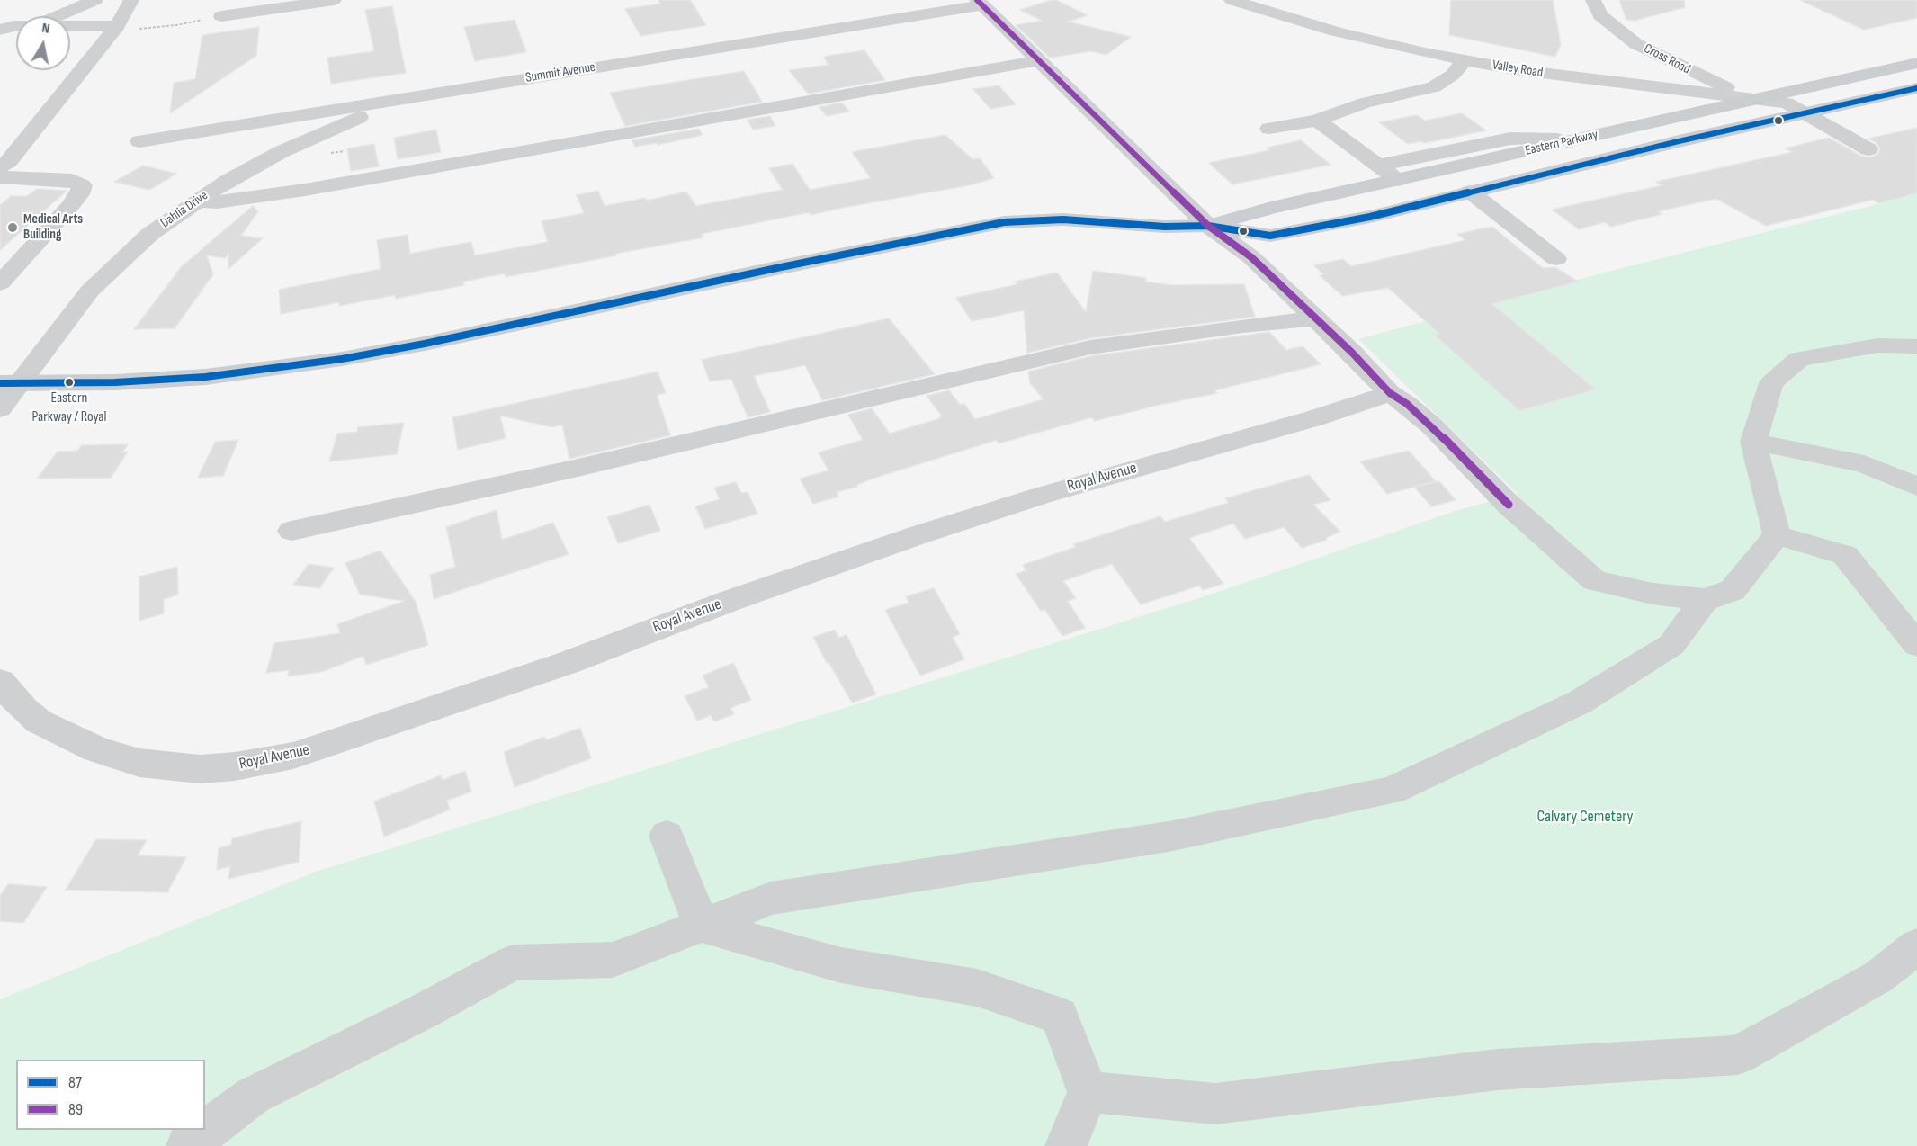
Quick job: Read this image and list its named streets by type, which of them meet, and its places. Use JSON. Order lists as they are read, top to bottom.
{
  "streets": {
    "main road": ["Eastern Parkway"],
    "street": [
      "Cross Road",
      "Valley Road",
      "Summit Avenue",
      "Dahlia Drive",
      "Royal Avenue"
    ]
  },
  "crossings": [
    ["Cross Road", "Valley Road"],
    ["Cross Road", "Eastern Parkway"],
    ["Valley Road", "Eastern Parkway"],
    ["Summit Avenue", "Dahlia Drive"],
    ["Eastern Parkway", "Dahlia Drive"]
  ],
  "parks": ["Calvary Cemetery"],
  "places": ["Medical Arts Building", "Eastern Parkway / Royal"],
  "lines": ["transit line 89", "transit line 87"],
  "legend": ["87", "89"],
  "north": "top"
}
